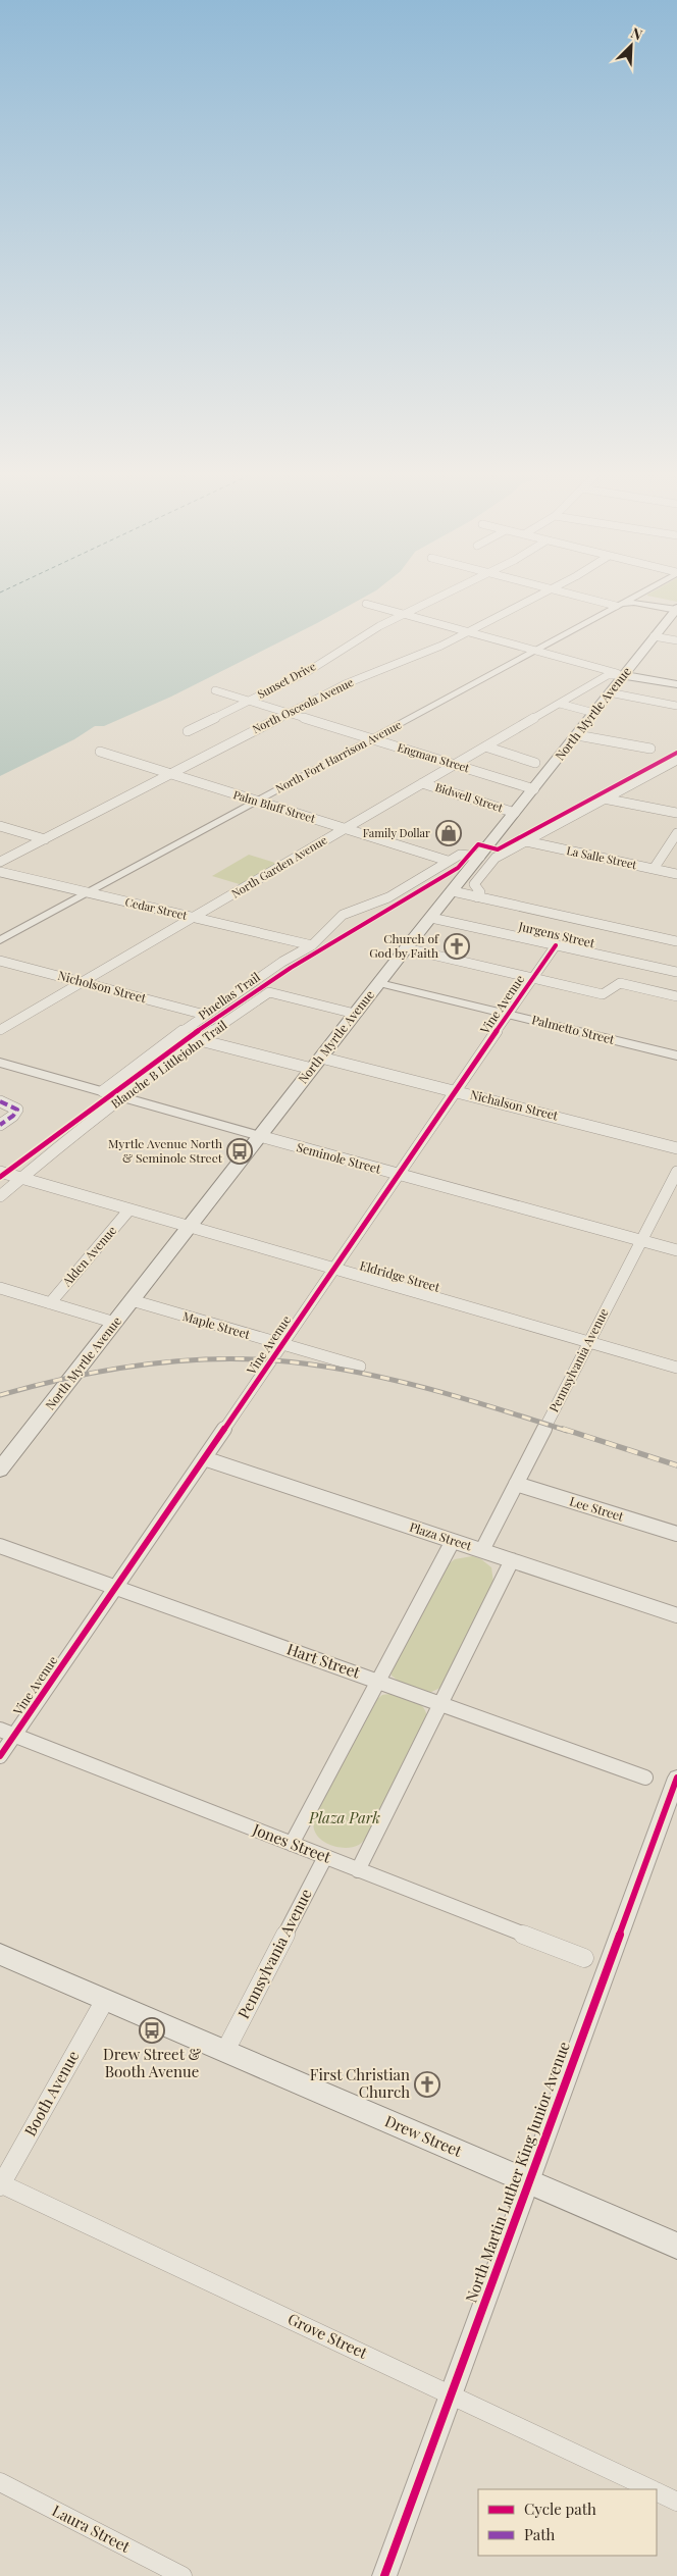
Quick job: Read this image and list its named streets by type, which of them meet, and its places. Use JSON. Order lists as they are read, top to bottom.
{
  "streets": {
    "main road": ["North Myrtle Avenue", "Drew Street"],
    "street": [
      "Sunset Drive",
      "North Osceola Avenue",
      "North Fort Harrison Avenue",
      "Engman Street",
      "Bidwell Street",
      "Palm Bluff Street",
      "La Salle Street",
      "North Garden Avenue",
      "Cedar Street",
      "Jurgens Street",
      "Nicholson Street",
      "Vine Avenue",
      "Palmetto Street",
      "Blanche B Littlejohn Trail",
      "Nichalson Street",
      "Seminole Street",
      "Alden Avenue",
      "Eldridge Street",
      "Maple Street",
      "Pennsylvania Avenue",
      "Lee Street",
      "Plaza Street",
      "Hart Street",
      "Jones Street",
      "Booth Avenue",
      "North Martin Luther King Junior Avenue",
      "Grove Street",
      "Laura Street"
    ],
    "cycle path": ["Pinellas Trail"]
  },
  "crossings": [
    ["Sunset Drive", "Engman Street"],
    ["North Osceola Avenue", "Engman Street"],
    ["North Osceola Avenue", "Palm Bluff Street"],
    ["North Myrtle Avenue", "Engman Street"],
    ["North Myrtle Avenue", "Bidwell Street"],
    ["North Myrtle Avenue", "North Garden Avenue"],
    ["North Myrtle Avenue", "Jurgens Street"],
    ["North Myrtle Avenue", "Palmetto Street"],
    ["North Myrtle Avenue", "Blanche B Littlejohn Trail"],
    ["North Myrtle Avenue", "Nichalson Street"],
    ["North Myrtle Avenue", "Seminole Street"],
    ["North Myrtle Avenue", "Eldridge Street"],
    ["North Myrtle Avenue", "Maple Street"],
    ["North Fort Harrison Avenue", "Engman Street"],
    ["North Fort Harrison Avenue", "Palm Bluff Street"],
    ["North Fort Harrison Avenue", "Cedar Street"],
    ["Engman Street", "North Garden Avenue"],
    ["Bidwell Street", "North Garden Avenue"],
    ["Palm Bluff Street", "North Garden Avenue"],
    ["Palm Bluff Street", "Blanche B Littlejohn Trail"],
    ["North Garden Avenue", "Cedar Street"],
    ["North Garden Avenue", "Nicholson Street"],
    ["Cedar Street", "Blanche B Littlejohn Trail"],
    ["Jurgens Street", "Vine Avenue"],
    ["Nicholson Street", "Blanche B Littlejohn Trail"],
    ["Vine Avenue", "Palmetto Street"],
    ["Vine Avenue", "Nichalson Street"],
    ["Vine Avenue", "Seminole Street"],
    ["Vine Avenue", "Eldridge Street"],
    ["Vine Avenue", "Maple Street"],
    ["Vine Avenue", "Plaza Street"],
    ["Vine Avenue", "Hart Street"],
    ["Vine Avenue", "Jones Street"],
    ["Blanche B Littlejohn Trail", "Seminole Street"],
    ["Blanche B Littlejohn Trail", "Eldridge Street"],
    ["Seminole Street", "Pennsylvania Avenue"],
    ["Alden Avenue", "Eldridge Street"],
    ["Eldridge Street", "Pennsylvania Avenue"],
    ["Pennsylvania Avenue", "Lee Street"],
    ["Pennsylvania Avenue", "Plaza Street"],
    ["Pennsylvania Avenue", "Jones Street"],
    ["Pennsylvania Avenue", "Drew Street"],
    ["Booth Avenue", "Drew Street"],
    ["Booth Avenue", "Grove Street"],
    ["Drew Street", "North Martin Luther King Junior Avenue"],
    ["North Martin Luther King Junior Avenue", "Grove Street"]
  ],
  "parks": ["Plaza Park"],
  "places": {
    "shop": ["Family Dollar"],
    "church": ["Church of God by Faith", "First Christian Church"],
    "bus stop": ["Myrtle Avenue North & Seminole Street", "Drew Street & Booth Avenue"]
  },
  "legend": ["Cycle path", "Path"],
  "north": "top right"
}
